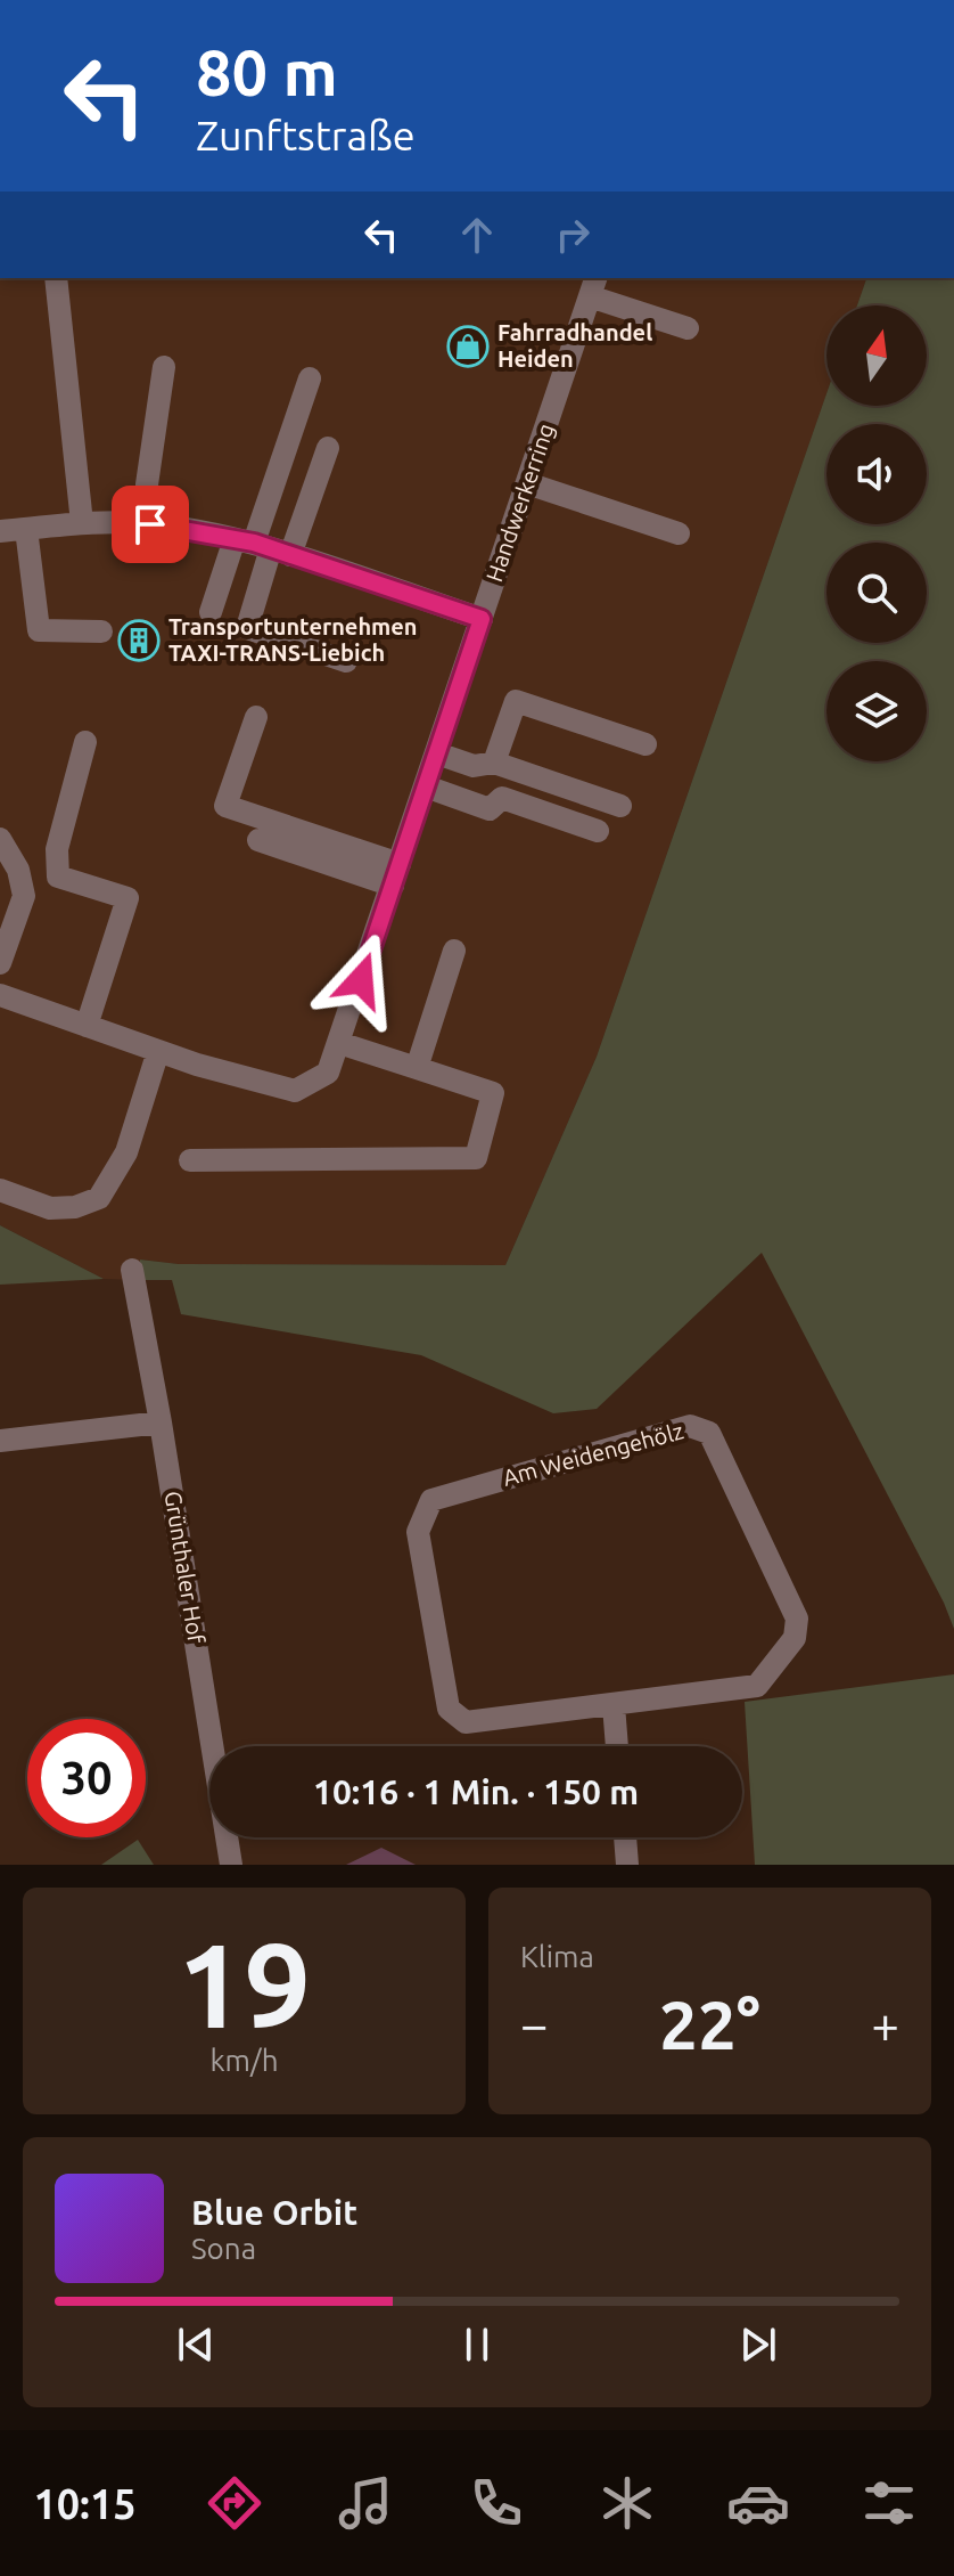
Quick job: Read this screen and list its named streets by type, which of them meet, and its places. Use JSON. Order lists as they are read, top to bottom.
{
  "streets": {
    "street": ["Handwerkerring", "Am Weidengehölz", "Grünthaler Hof"]
  },
  "places": {
    "shop": ["Fahrradhandel Heiden"],
    "building": ["Transportunternehmen TAXI-TRANS-Liebich"]
  },
  "north": "top",
  "page": {
    "turn": ["80 m", "Zunftstraße"],
    "limit": "30",
    "trip": "10:16 · 1 Min. · 150 m",
    "tile": [
      ["19", "km/h"],
      "Klima"
    ],
    "heat": ["−", "22°", "+"],
    "song": ["Blue Orbit", "Sona"],
    "tabs": "10:15"
  }
}
